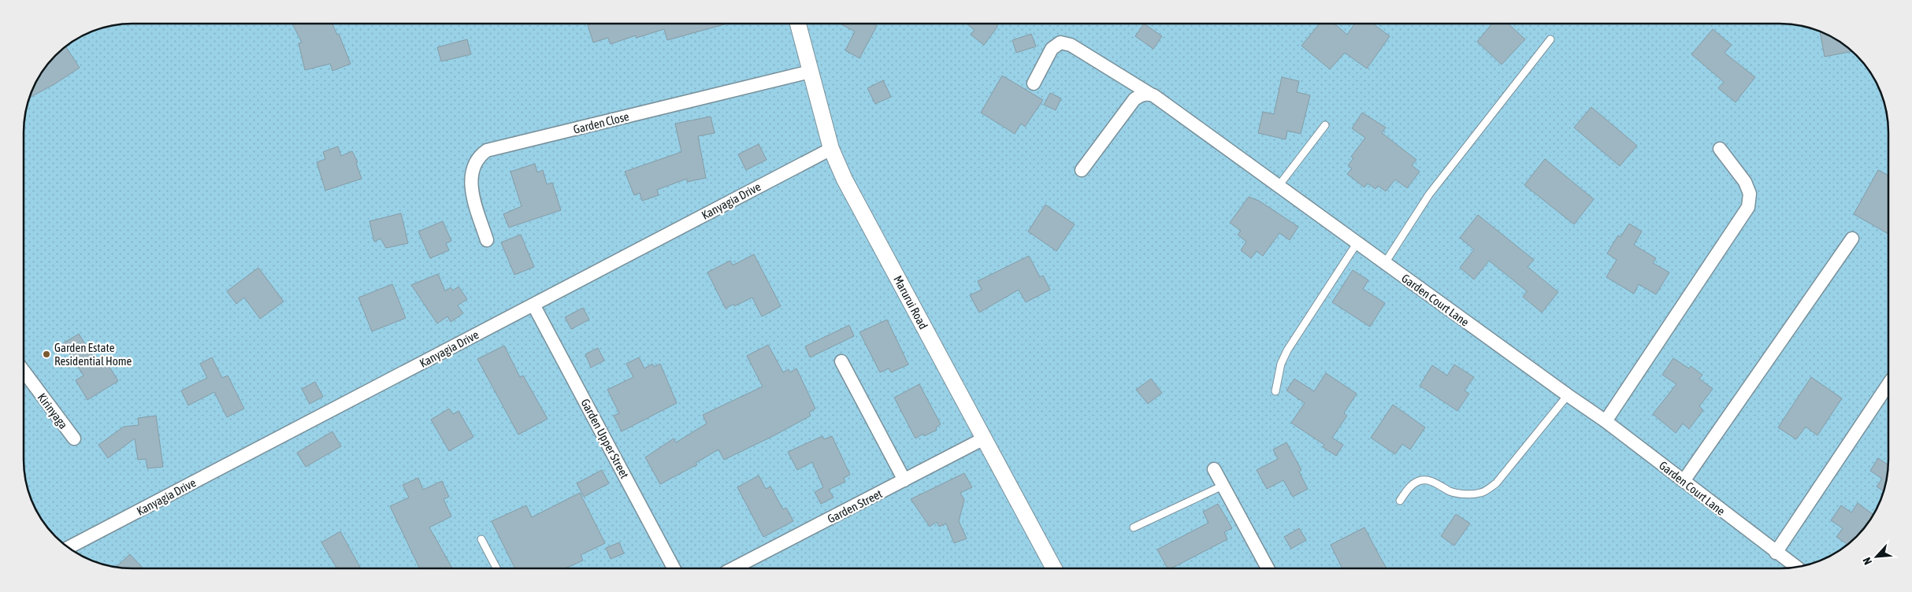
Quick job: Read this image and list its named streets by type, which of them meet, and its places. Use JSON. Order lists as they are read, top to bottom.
{
  "streets": {
    "street": [
      "Garden Close",
      "Kanyagia Drive",
      "Garden Court Lane",
      "Marurui Road",
      "Kirinyaga",
      "Garden Upper Street",
      "Garden Street"
    ]
  },
  "crossings": [
    ["Garden Close", "Marurui Road"],
    ["Kanyagia Drive", "Marurui Road"],
    ["Kanyagia Drive", "Garden Upper Street"],
    ["Marurui Road", "Garden Street"]
  ],
  "places": ["Garden Estate Residential Home"],
  "north": "bottom left"
}
